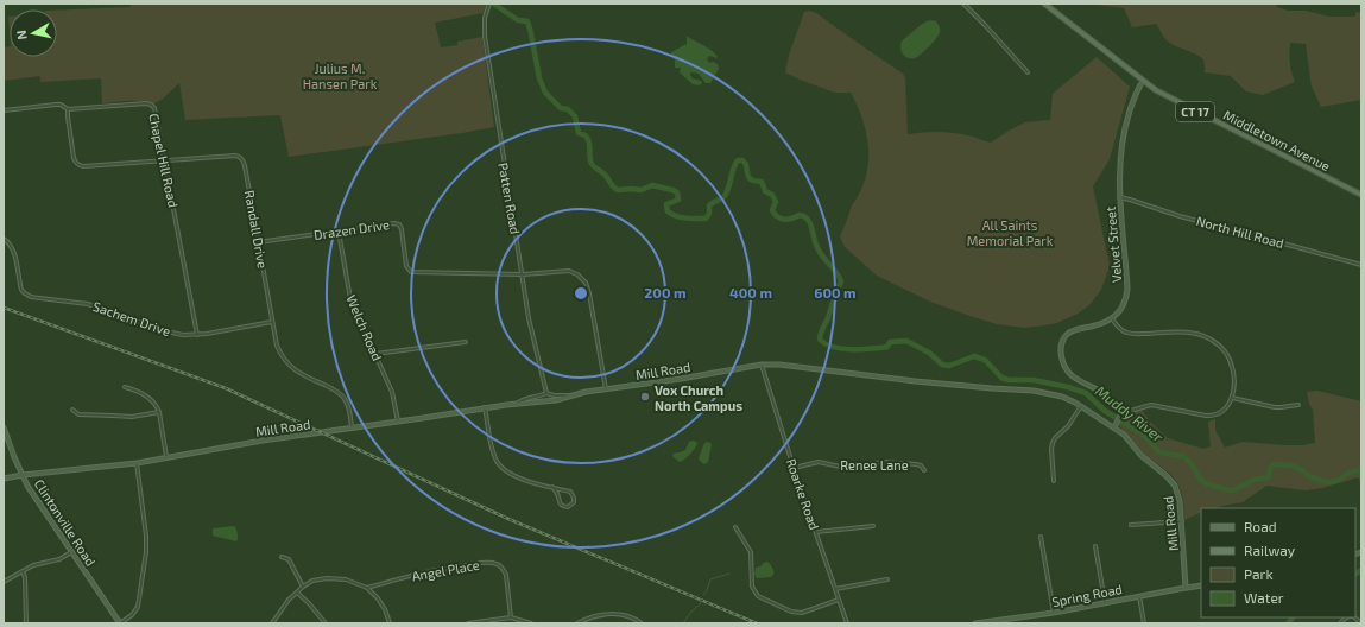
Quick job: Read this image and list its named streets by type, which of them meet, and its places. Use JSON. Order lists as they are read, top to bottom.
{
  "streets": {
    "main road": ["CT 17", "Middletown Avenue"],
    "street": [
      "Chapel Hill Road",
      "Patten Road",
      "Randall Drive",
      "Drazen Drive",
      "North Hill Road",
      "Velvet Street",
      "Sachem Drive",
      "Welch Road",
      "Mill Road",
      "Renee Lane",
      "Roarke Road",
      "Clintonville Road",
      "Angel Place",
      "Spring Road"
    ]
  },
  "crossings": [
    ["Middletown Avenue", "Velvet Street"],
    ["Chapel Hill Road", "Randall Drive"],
    ["Chapel Hill Road", "Sachem Drive"],
    ["Patten Road", "Drazen Drive"],
    ["Randall Drive", "Drazen Drive"],
    ["Randall Drive", "Sachem Drive"],
    ["Randall Drive", "Mill Road"],
    ["Drazen Drive", "Welch Road"],
    ["North Hill Road", "Velvet Street"],
    ["Welch Road", "Mill Road"],
    ["Mill Road", "Roarke Road"],
    ["Mill Road", "Clintonville Road"],
    ["Mill Road", "Spring Road"],
    ["Renee Lane", "Roarke Road"]
  ],
  "water": ["Muddy River"],
  "parks": ["Julius M. Hansen Park", "All Saints Memorial Park"],
  "places": ["Vox Church North Campus"],
  "legend": [
    "Road",
    "Railway",
    "Park",
    "Water"
  ],
  "north": "left",
  "rings": ["200 m", "400 m", "600 m"]
}
